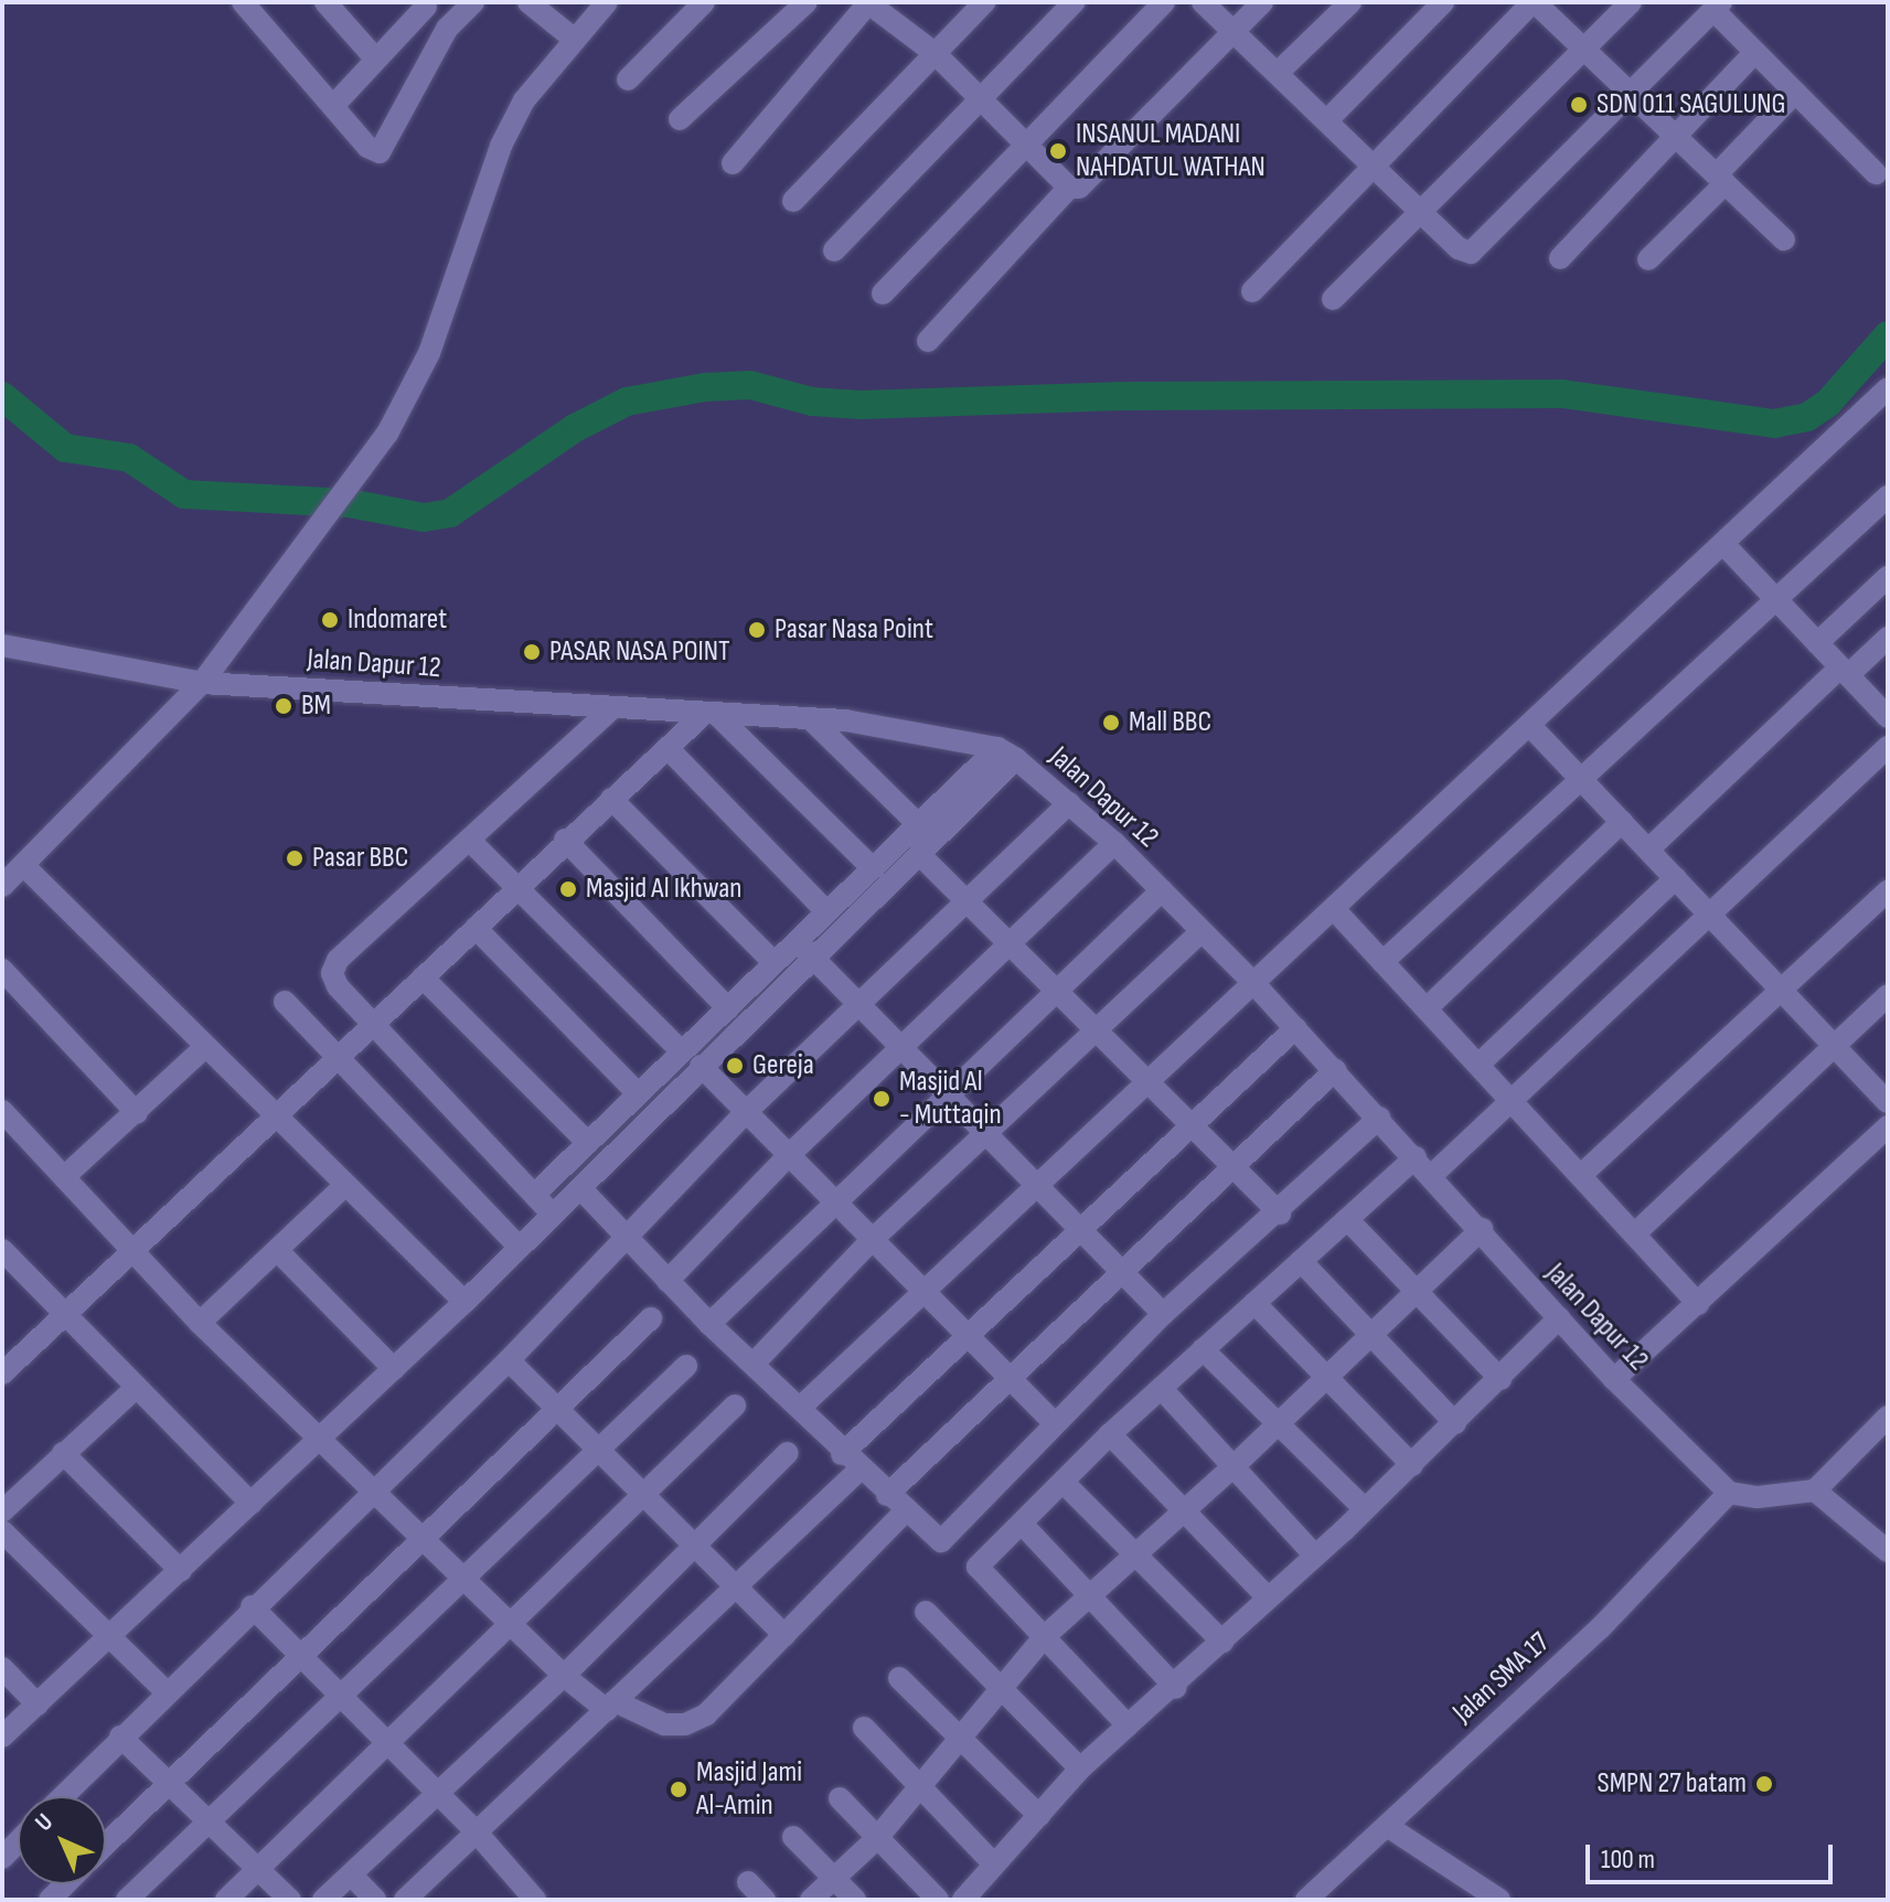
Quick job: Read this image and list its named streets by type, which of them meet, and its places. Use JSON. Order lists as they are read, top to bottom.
{
  "streets": {
    "street": ["Jalan Dapur 12", "Jalan SMA 17"]
  },
  "crossings": [
    ["Jalan Dapur 12", "Jalan SMA 17"]
  ],
  "places": [
    "SDN 011 SAGULUNG",
    "INSANUL MADANI NAHDATUL WATHAN",
    "Indomaret",
    "Pasar Nasa Point",
    "PASAR NASA POINT",
    "BM",
    "Mall BBC",
    "Pasar BBC",
    "Masjid Al Ikhwan",
    "Gereja",
    "Masjid Al - Muttaqin",
    "SMPN 27 batam",
    "Masjid Jami Al-Amin"
  ],
  "scale_bar": "100 m",
  "north": "top left"
}
